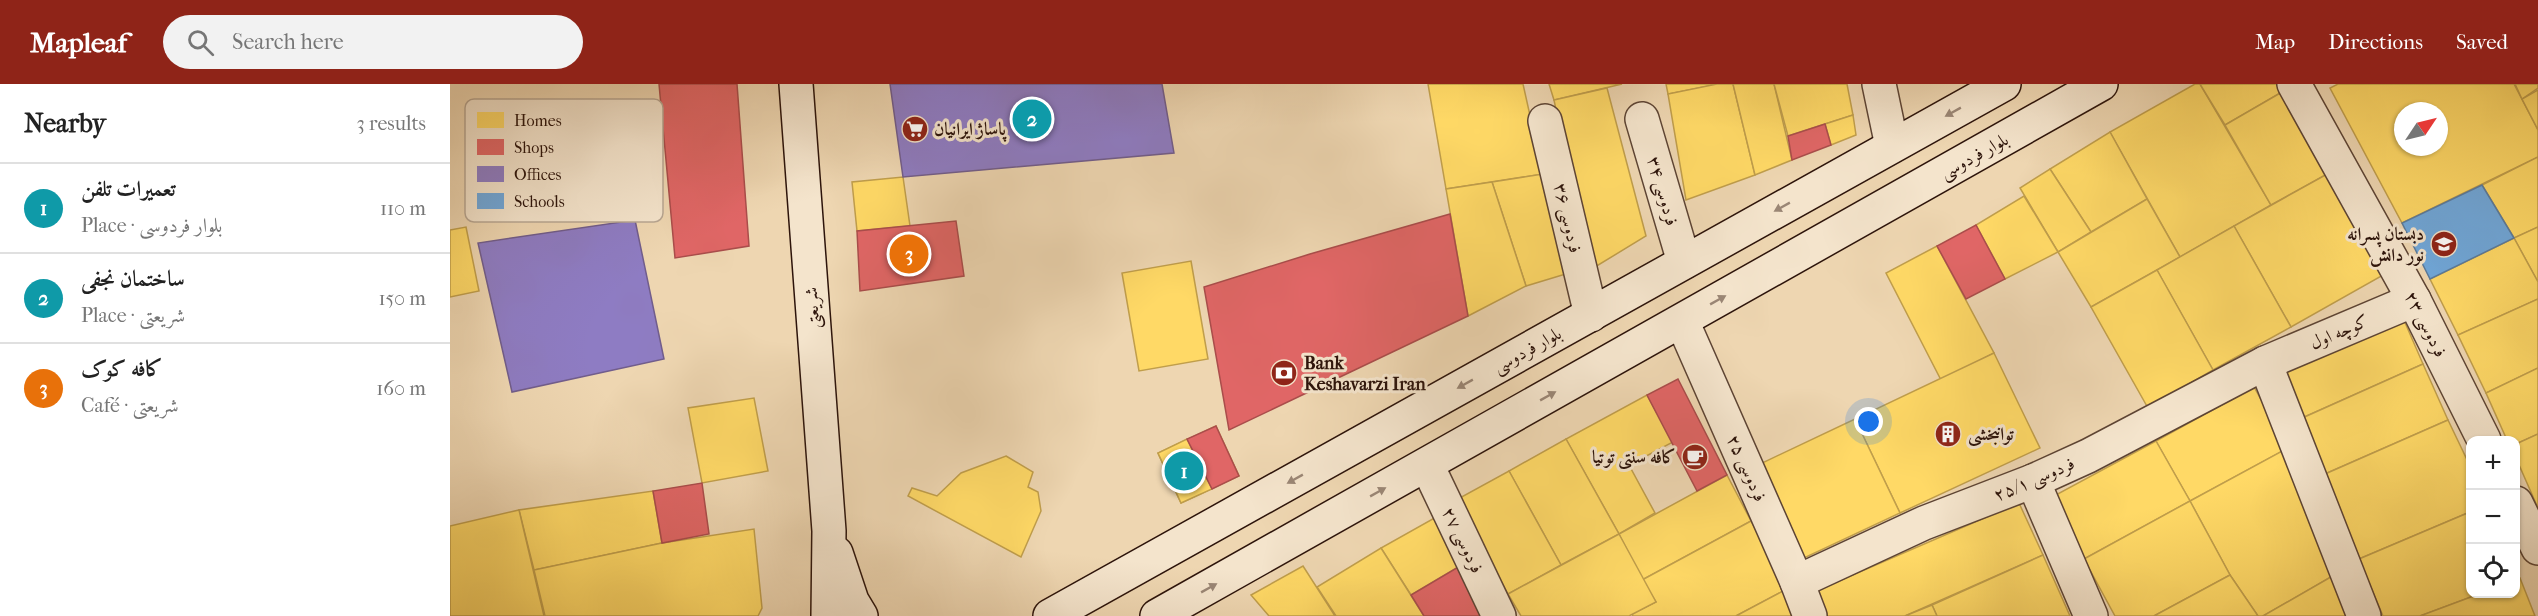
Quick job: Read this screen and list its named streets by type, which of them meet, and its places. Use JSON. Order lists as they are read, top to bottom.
{
  "streets": {
    "main road": [
      "بلوار فردوسی",
      "فردوسی ۳۴",
      "فردوسی ۳۶",
      "شریعتی",
      "فردوسی ۲۳",
      "کوچه اول",
      "فردوسی ۲۵",
      "فردوسی ۲۵/۱",
      "فردوسی ۲۷"
    ]
  },
  "crossings": [
    ["بلوار فردوسی", "فردوسی ۳۴"],
    ["بلوار فردوسی", "فردوسی ۳۶"],
    ["بلوار فردوسی", "فردوسی ۲۵"],
    ["بلوار فردوسی", "فردوسی ۲۷"],
    ["فردوسی ۲۳", "کوچه اول"],
    ["کوچه اول", "فردوسی ۲۵/۱"],
    ["فردوسی ۲۵", "فردوسی ۲۵/۱"]
  ],
  "places": {
    "supermarket": ["پاساژ ایرانیان"],
    "school or university": ["دبستان پسرانه نور دانش"],
    "bank": ["Bank Keshavarzi Iran"],
    "building": ["توانبخشی"],
    "cafe": ["کافه سنتی توتیا"]
  },
  "legend": [
    "Homes",
    "Shops",
    "Offices",
    "Schools"
  ],
  "north": "top right",
  "page": {
    "header": "Mapleaf",
    "search": "Search here",
    "nav": ["Map", "Directions", "Saved"],
    "heading": ["Nearby", "3 results"],
    "pins": ["2", "3", "1"],
    "list": [
      {
        "mark": "1",
        "name": "تعمیرات تلفن",
        "note": "Place · بلوار فردوسی",
        "value": "110 m"
      },
      {
        "mark": "2",
        "name": "ساختمان نجفی",
        "note": "Place · شریعتی",
        "value": "150 m"
      },
      {
        "mark": "3",
        "name": "کافه کوک",
        "note": "Café · شریعتی",
        "value": "160 m"
      }
    ],
    "map_buttons": ["+", "−"]
  }
}
